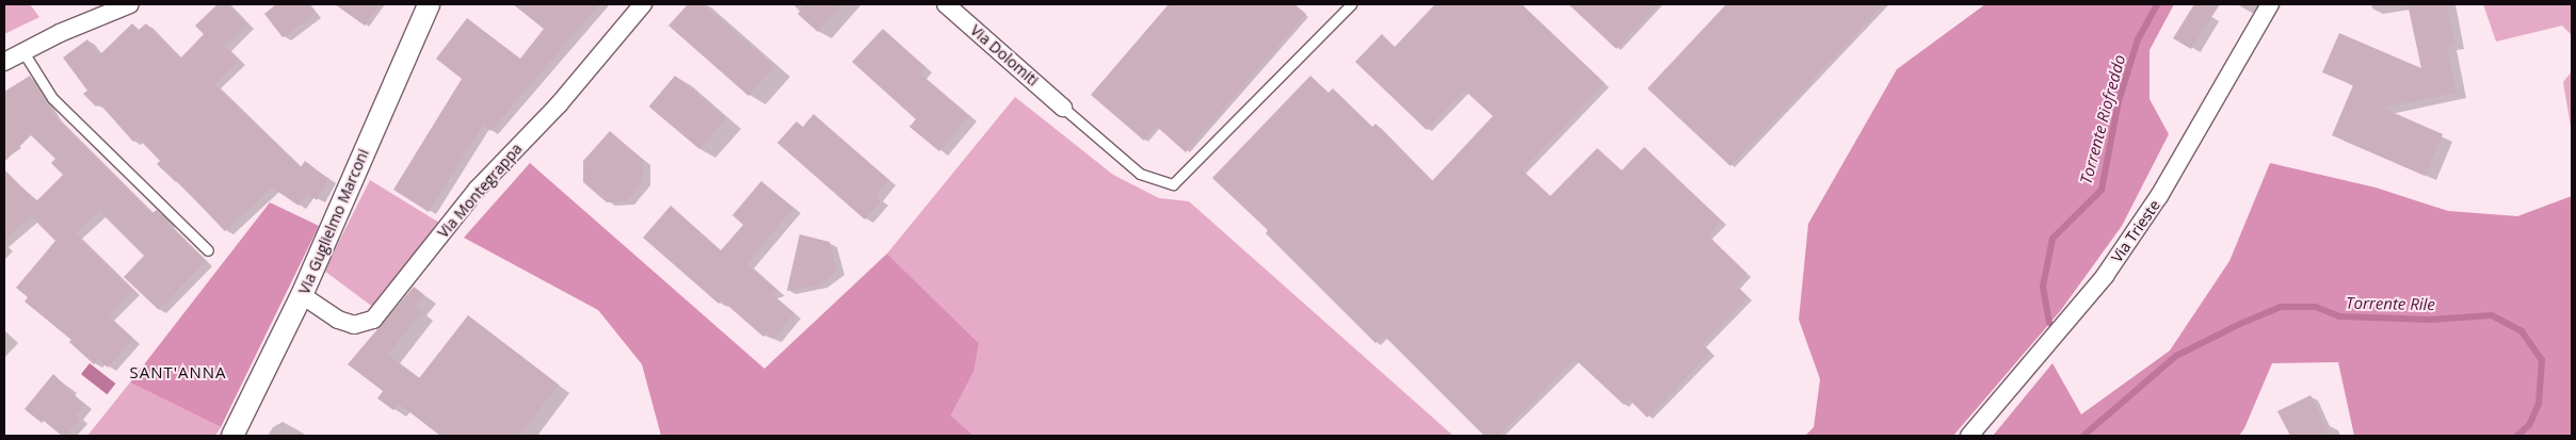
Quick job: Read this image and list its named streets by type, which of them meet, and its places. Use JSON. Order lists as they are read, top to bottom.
{
  "streets": {
    "street": [
      "Via Dolomiti",
      "Via Montegrappa",
      "Via Guglielmo Marconi",
      "Via Trieste"
    ]
  },
  "crossings": [
    ["Via Montegrappa", "Via Guglielmo Marconi"]
  ],
  "districts": ["SANT'ANNA"],
  "water": ["Torrente Riofreddo", "Torrente Rile"]
}
